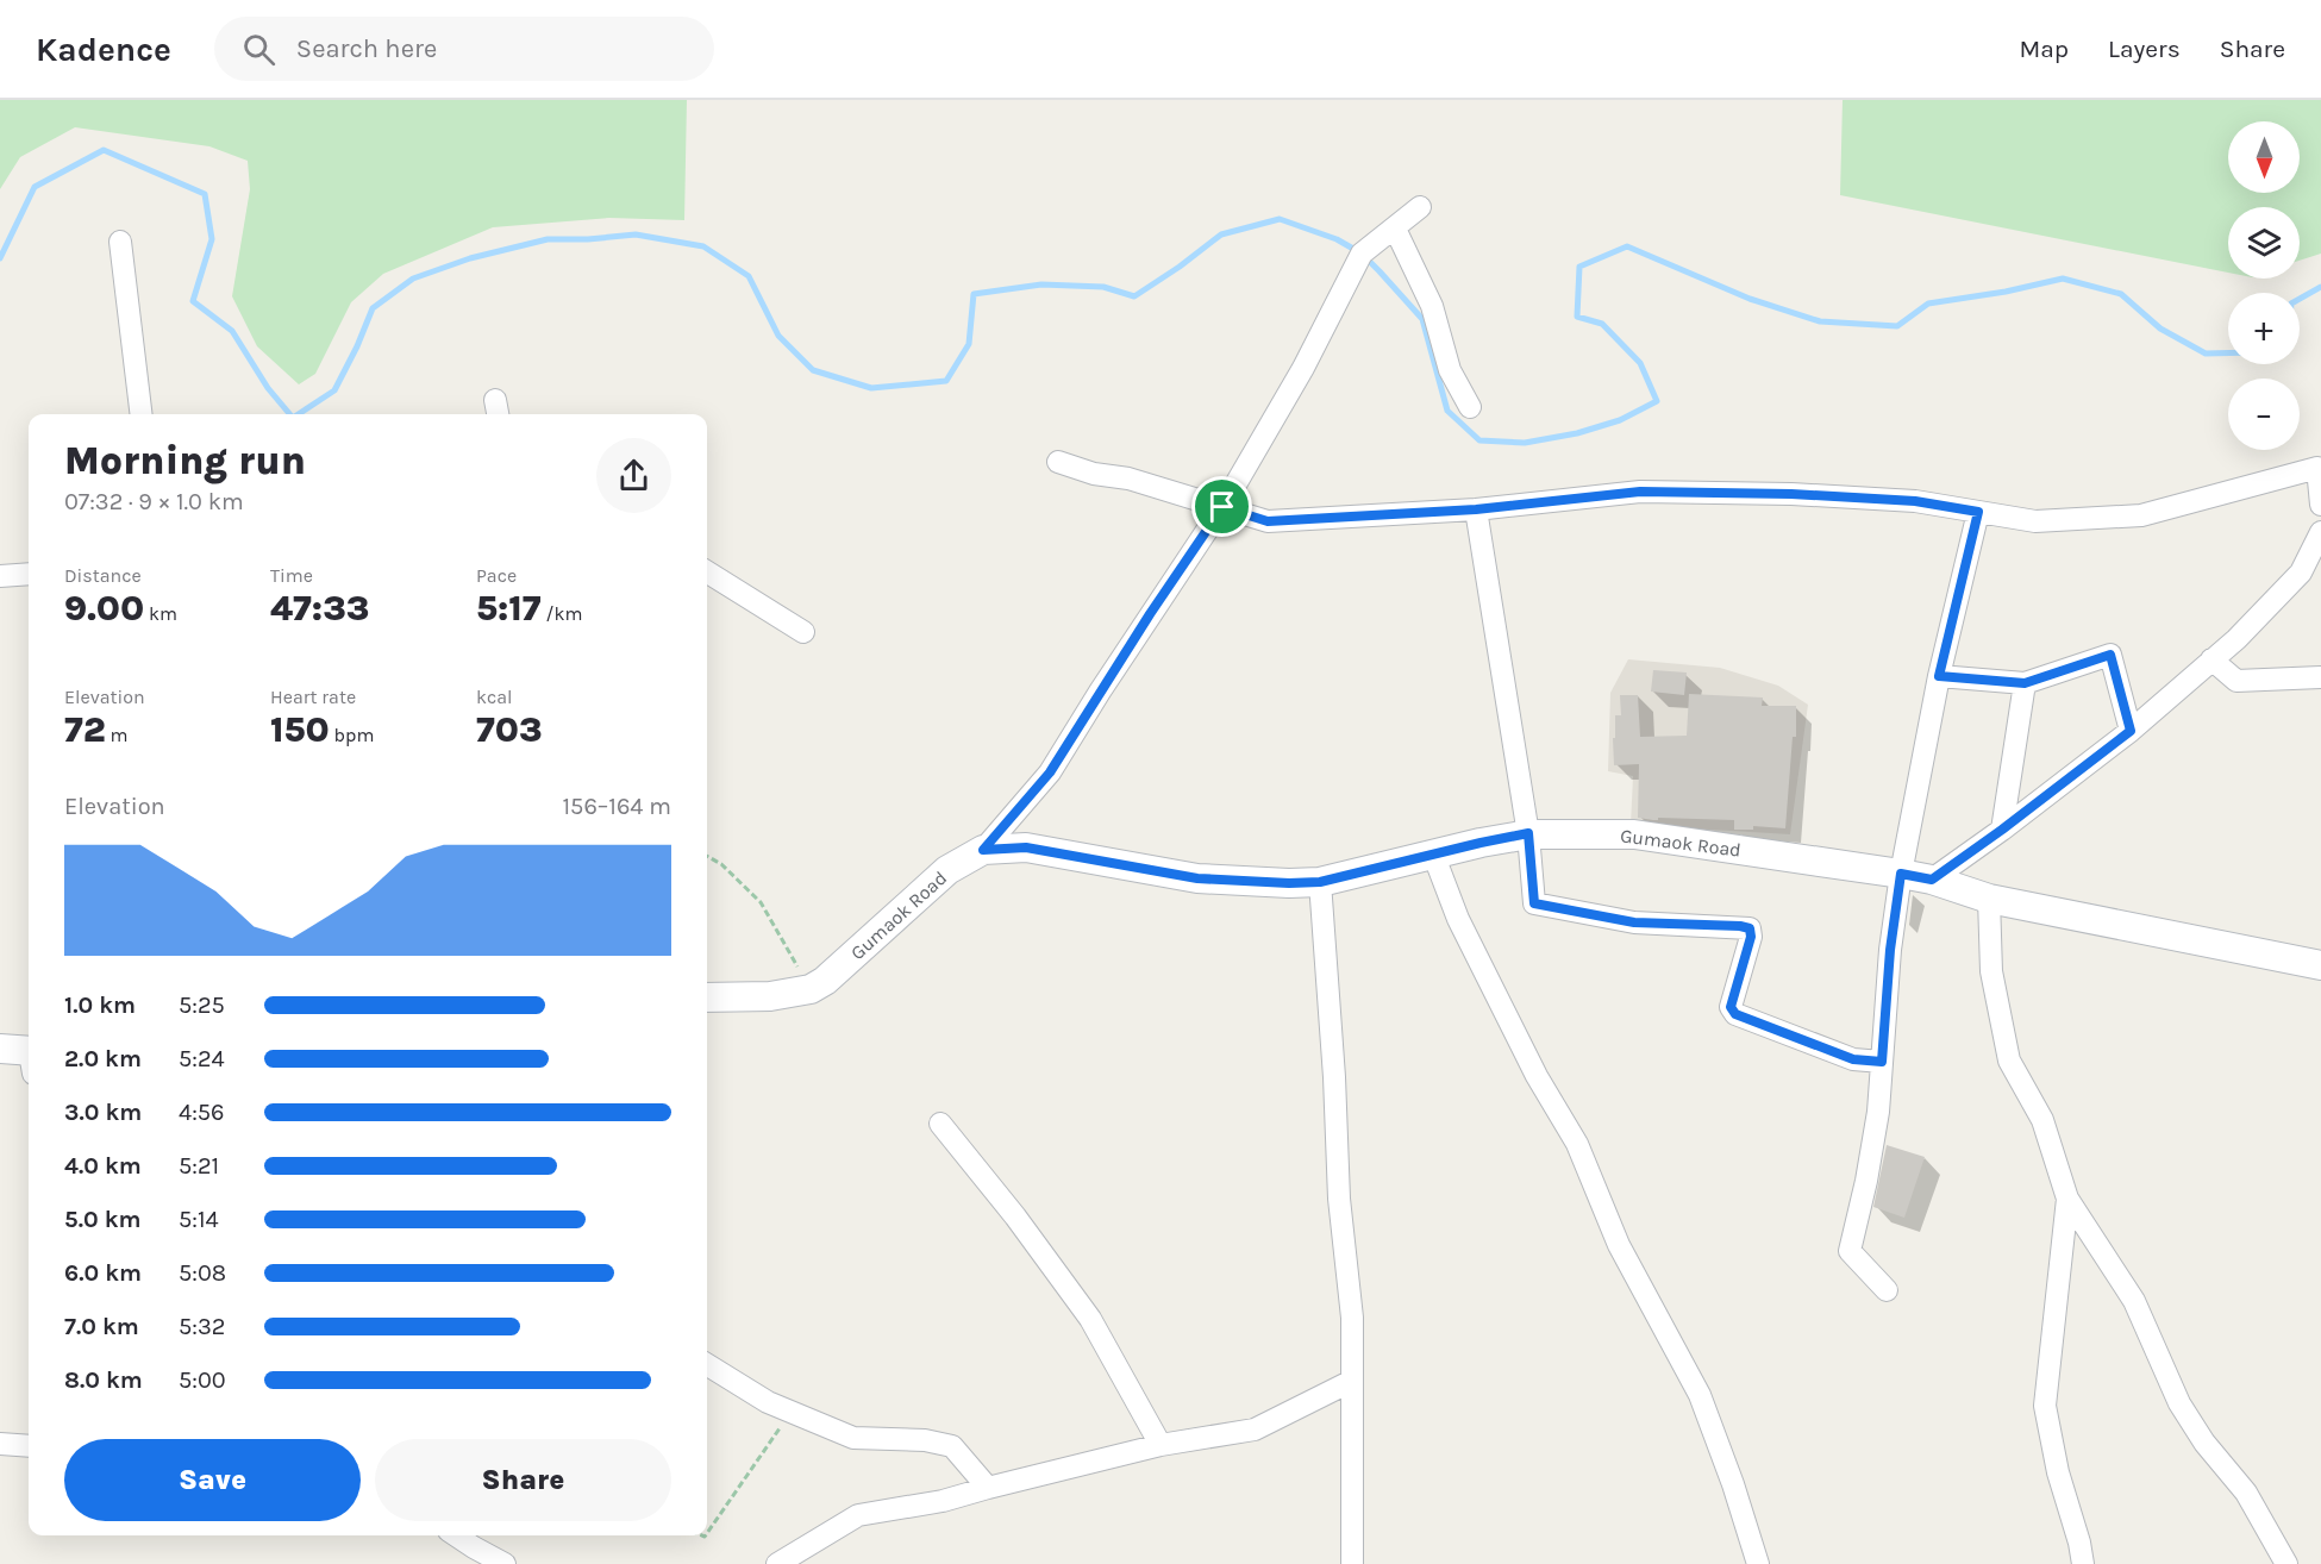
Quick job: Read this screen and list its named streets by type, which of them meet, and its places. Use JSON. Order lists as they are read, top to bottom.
{
  "streets": {
    "street": ["Gumaok Road"]
  },
  "north": "bottom",
  "page": {
    "header": "Kadence",
    "search": "Search here",
    "nav": ["Map", "Layers", "Share"],
    "map_buttons": ["+", "−"],
    "heading": ["Morning run", "07:32 · 9 × 1.0 km"],
    "stats": [
      ["Distance", "9.00 km"],
      ["Time", "47:33"],
      ["Pace", "5:17 /km"],
      ["Elevation", "72 m"],
      ["Heart rate", "150 bpm"],
      ["kcal", "703"]
    ],
    "chart": ["Elevation", "156–164 m"],
    "list": [
      {
        "name": "1.0 km",
        "note": "5:25"
      },
      {
        "name": "2.0 km",
        "note": "5:24"
      },
      {
        "name": "3.0 km",
        "note": "4:56"
      },
      {
        "name": "4.0 km",
        "note": "5:21"
      },
      {
        "name": "5.0 km",
        "note": "5:14"
      },
      {
        "name": "6.0 km",
        "note": "5:08"
      },
      {
        "name": "7.0 km",
        "note": "5:32"
      },
      {
        "name": "8.0 km",
        "note": "5:00"
      }
    ],
    "buttons": ["Save", "Share"]
  }
}
